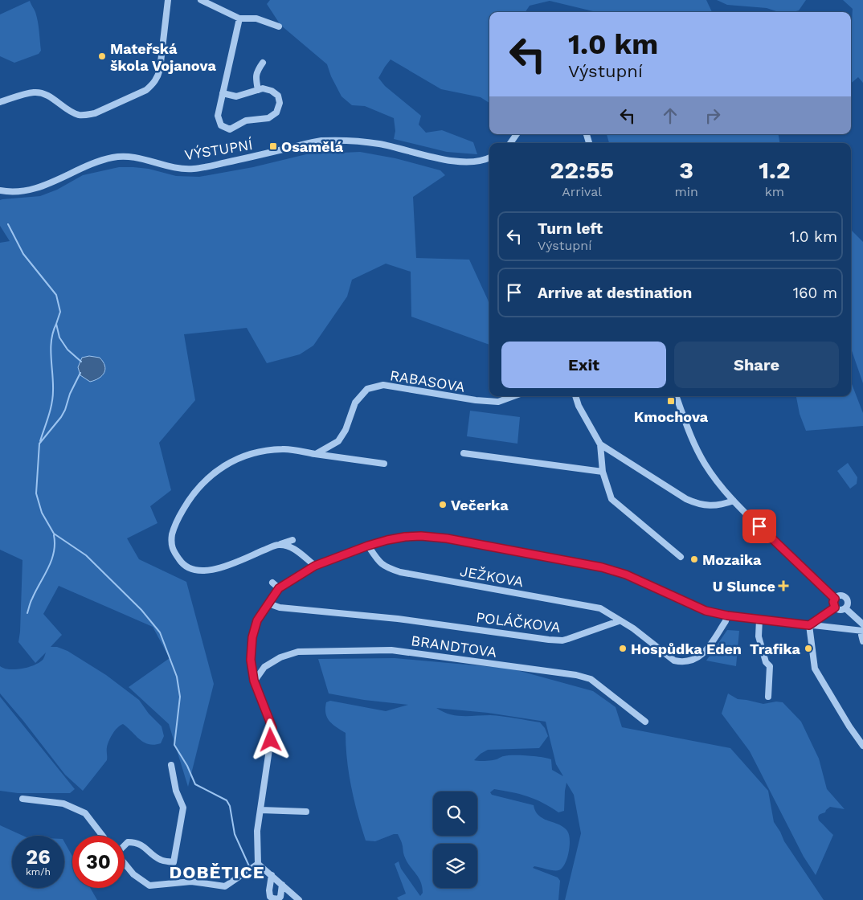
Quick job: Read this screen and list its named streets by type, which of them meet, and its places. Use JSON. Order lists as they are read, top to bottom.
{
  "streets": {
    "street": [
      "VÝSTUPNÍ",
      "RABASOVA",
      "JEŽKOVA",
      "POLÁČKOVA",
      "BRANDTOVA"
    ]
  },
  "crossings": [
    ["JEŽKOVA", "POLÁČKOVA"]
  ],
  "districts": ["DOBĚTICE"],
  "places": {
    "other": [
      "Mateřská škola Vojanova",
      "Večerka",
      "Mozaika",
      "Hospůdka Eden",
      "Trafika"
    ],
    "transit": ["Osamělá", "Kmochova"],
    "health": ["U Slunce"]
  },
  "page": {
    "turn": ["1.0 km", "Výstupní"],
    "eta": [
      "22:55",
      "Arrival",
      "3",
      "min",
      "1.2",
      "km"
    ],
    "list": [
      {
        "name": "Turn left",
        "note": "Výstupní",
        "value": "1.0 km"
      },
      {
        "name": "Arrive at destination",
        "value": "160 m"
      }
    ],
    "buttons": ["Exit", "Share"],
    "speed": "26 km/h",
    "limit": "30"
  }
}
